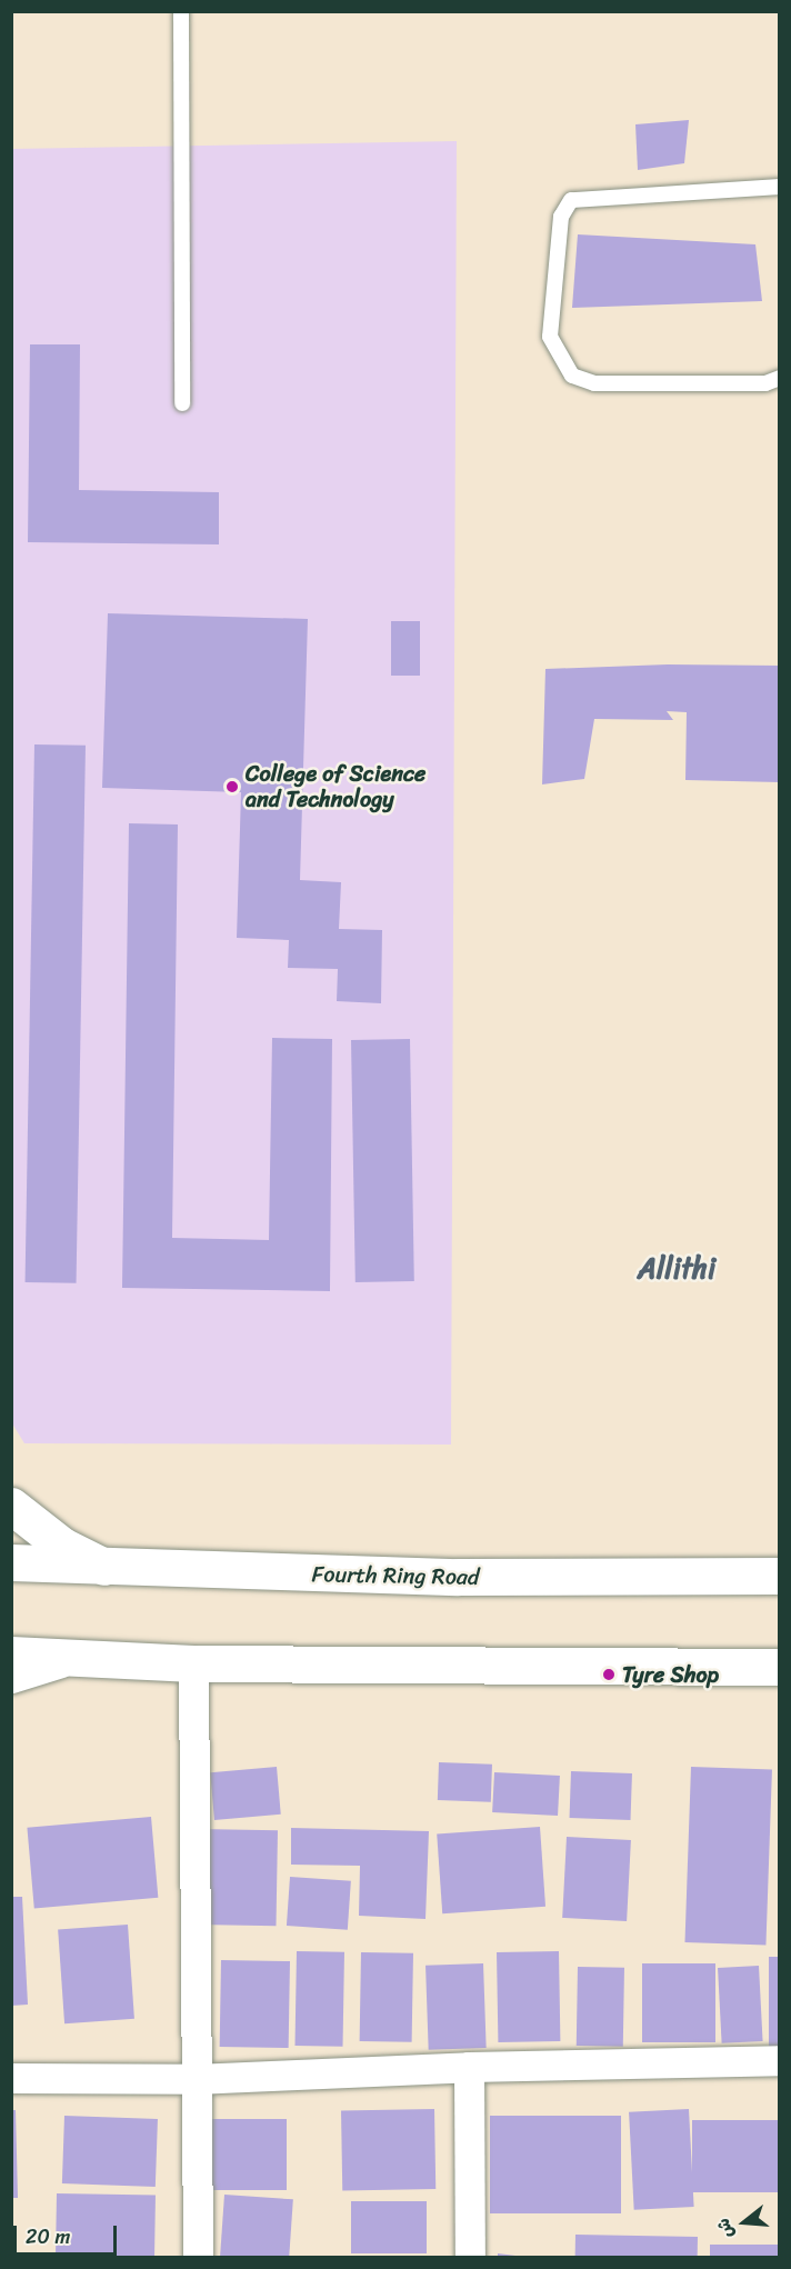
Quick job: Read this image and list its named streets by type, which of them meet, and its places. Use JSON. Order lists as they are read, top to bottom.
{
  "streets": {
    "main road": ["Fourth Ring Road"]
  },
  "districts": ["Allithi"],
  "places": ["College of Science and Technology", "Tyre Shop"],
  "scale_bar": "20 m",
  "north": "left"
}
